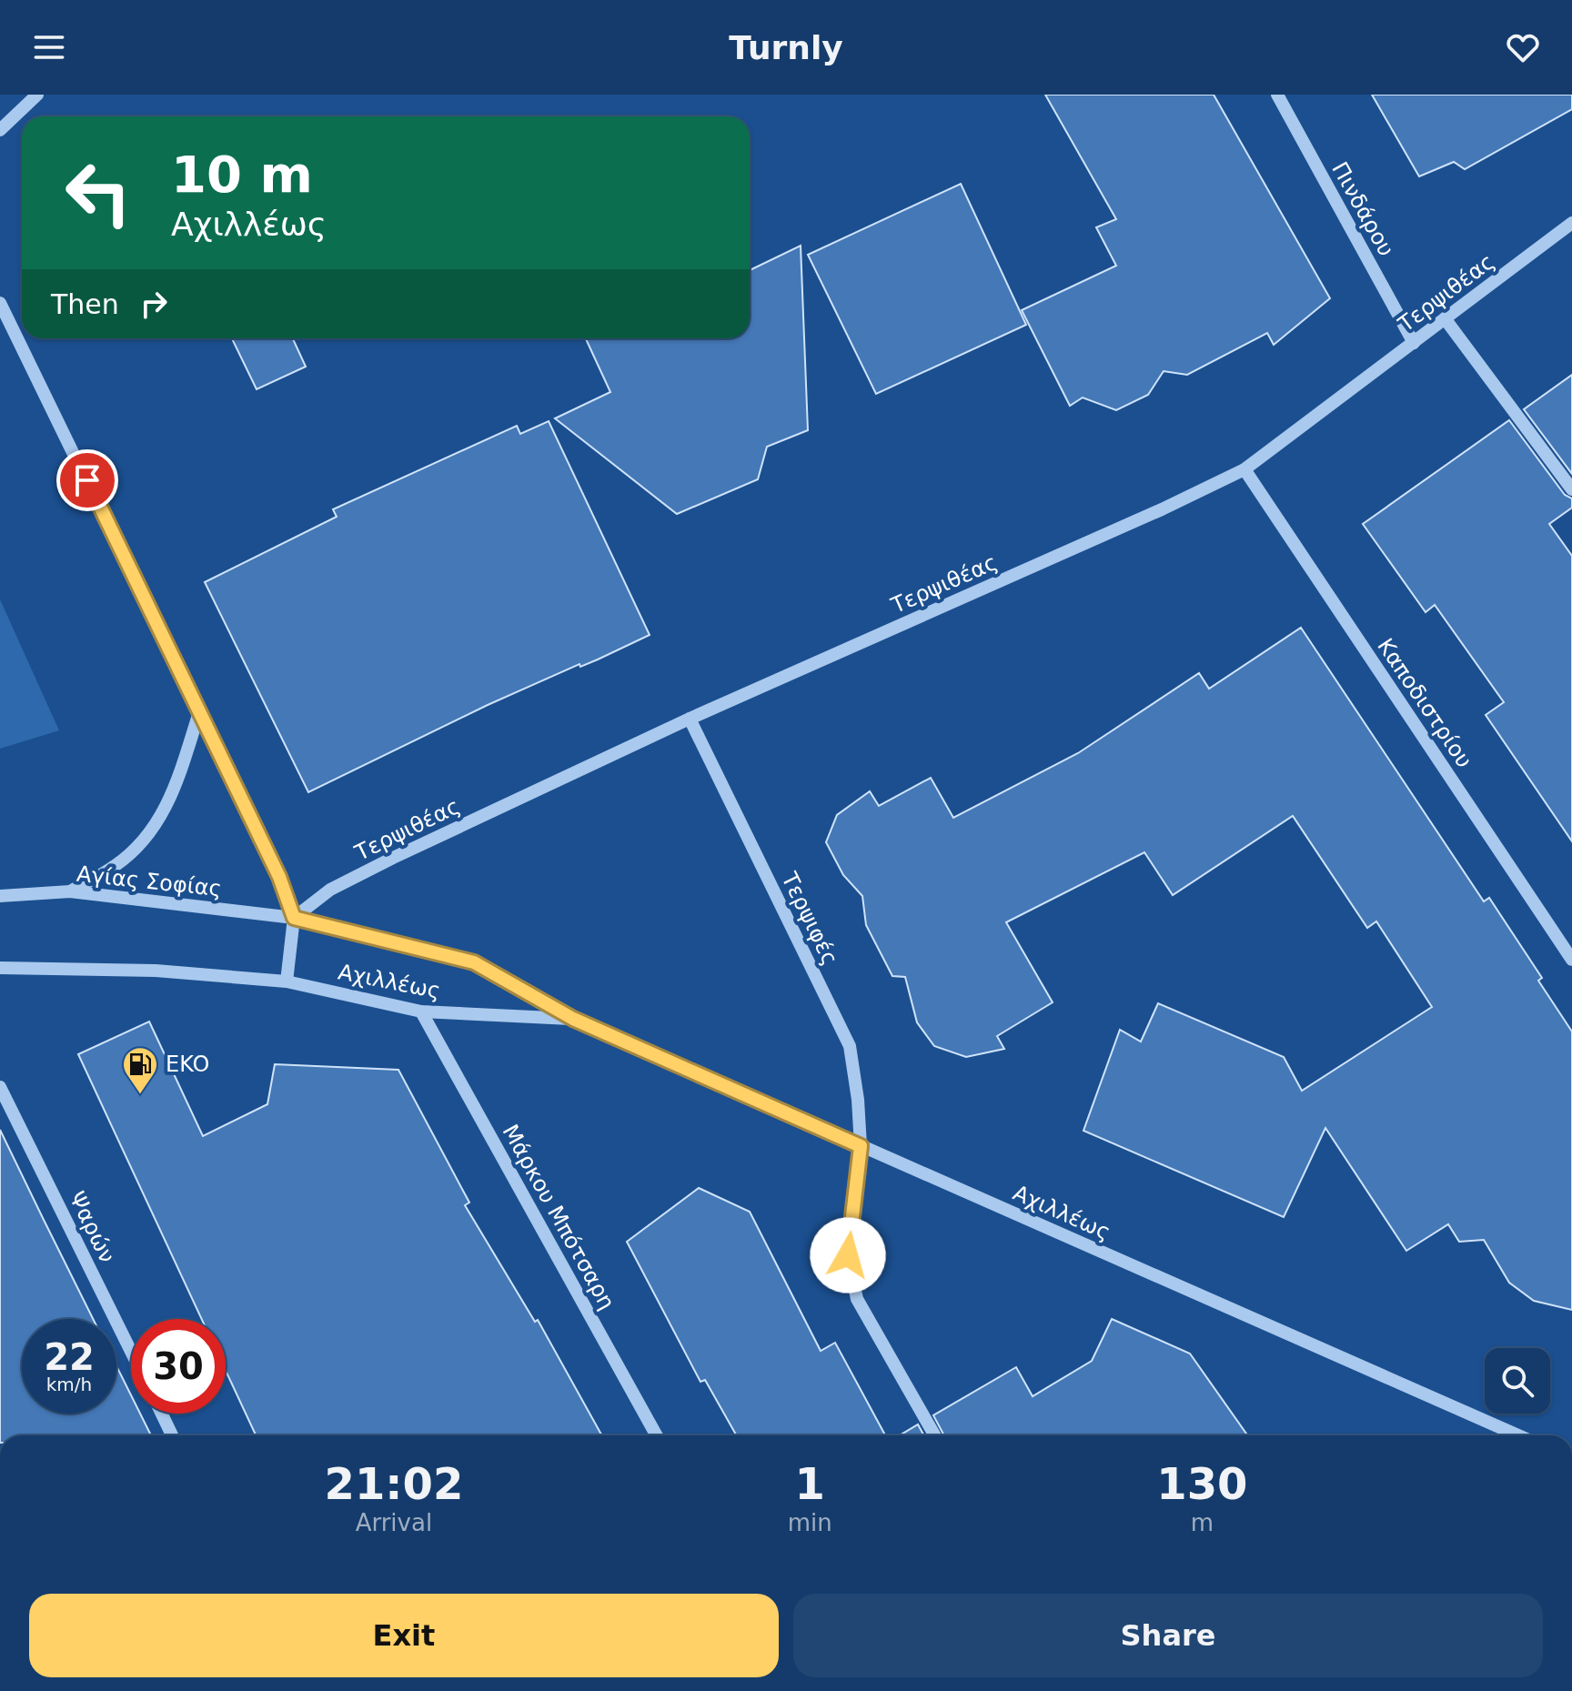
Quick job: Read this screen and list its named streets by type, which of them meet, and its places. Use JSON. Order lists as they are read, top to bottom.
{
  "streets": {
    "street": [
      "Πινδάρου",
      "Τερψιθέας",
      "Καποδιστρίου",
      "Αγίας Σοφίας",
      "Τερψιφές",
      "Αχιλλέως",
      "Μάρκου Μπότσαρη",
      "Ψαρών"
    ]
  },
  "crossings": [
    ["Πινδάρου", "Τερψιθέας"],
    ["Τερψιθέας", "Καποδιστρίου"],
    ["Τερψιθέας", "Αγίας Σοφίας"],
    ["Τερψιθέας", "Τερψιφές"],
    ["Τερψιθέας", "Αχιλλέως"],
    ["Αγίας Σοφίας", "Αχιλλέως"],
    ["Τερψιφές", "Αχιλλέως"],
    ["Αχιλλέως", "Μάρκου Μπότσαρη"]
  ],
  "places": {
    "fuel station": ["EKO"]
  },
  "page": {
    "header": "Turnly",
    "turn": ["10 m", "Αχιλλέως"],
    "then": "Then",
    "speed": "22 km/h",
    "limit": "30",
    "eta": [
      "21:02",
      "Arrival",
      "1",
      "min",
      "130",
      "m"
    ],
    "buttons": ["Exit", "Share"]
  }
}
